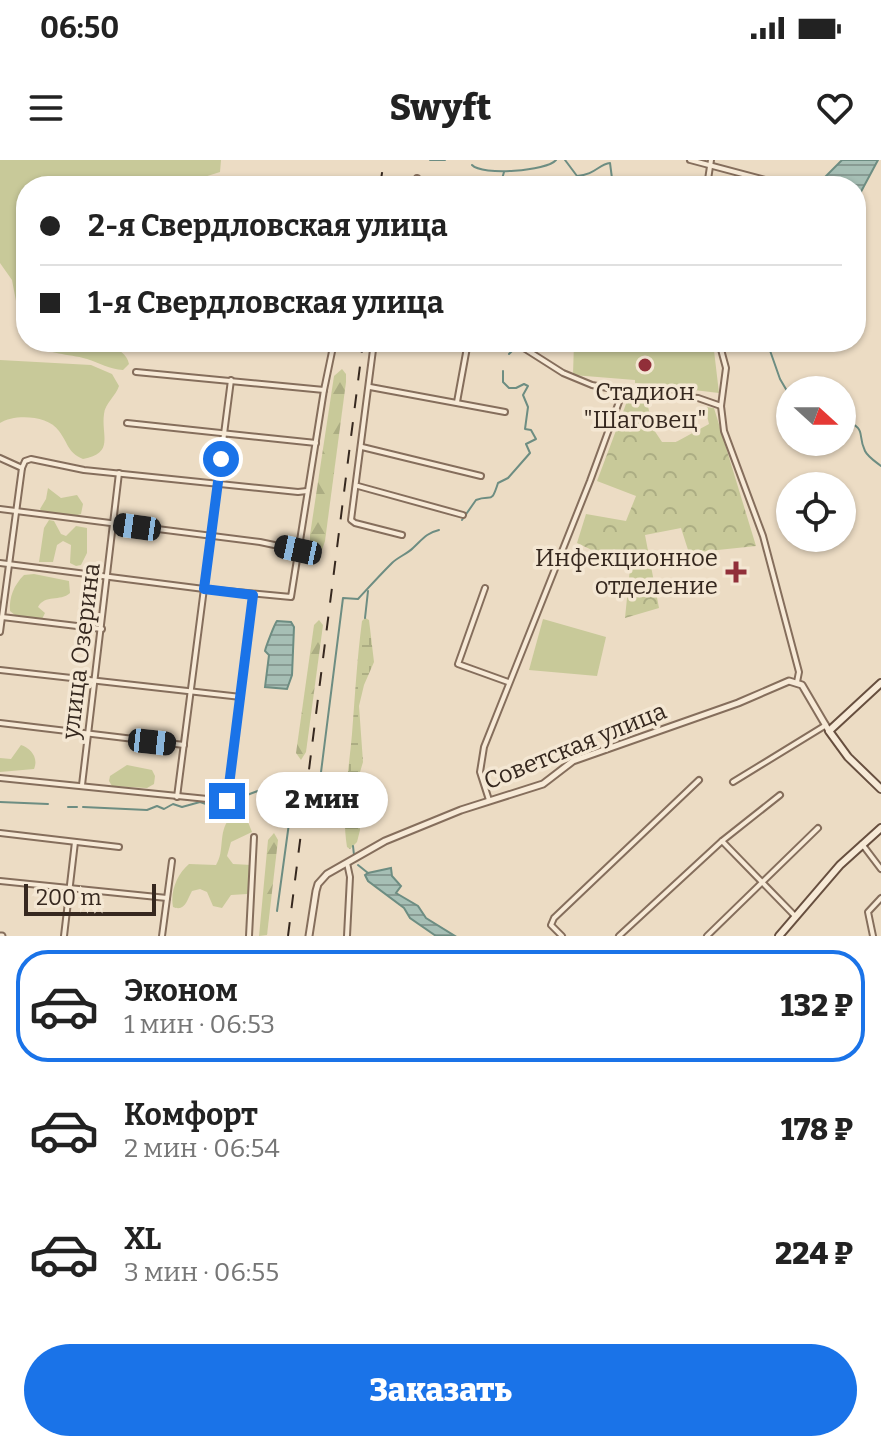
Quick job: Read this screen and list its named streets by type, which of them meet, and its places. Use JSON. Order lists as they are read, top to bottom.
{
  "streets": {
    "street": ["улица Озерина", "Советская улица"]
  },
  "places": {
    "other": ["Стадион \"Шаговец\""],
    "health": ["Инфекционное отделение"]
  },
  "scale_bar": "200 m",
  "north": "right",
  "page": {
    "status": "06:50",
    "header": "Swyft",
    "banner": ["2-я Свердловская улица", "1-я Свердловская улица"],
    "bubble": "2 мин",
    "scale": "200 m",
    "list": [
      {
        "name": "Эконом",
        "note": "1 мин · 06:53",
        "value": "132 ₽"
      },
      {
        "name": "Комфорт",
        "note": "2 мин · 06:54",
        "value": "178 ₽"
      },
      {
        "name": "XL",
        "note": "3 мин · 06:55",
        "value": "224 ₽"
      }
    ],
    "buttons": "Заказать"
  }
}
